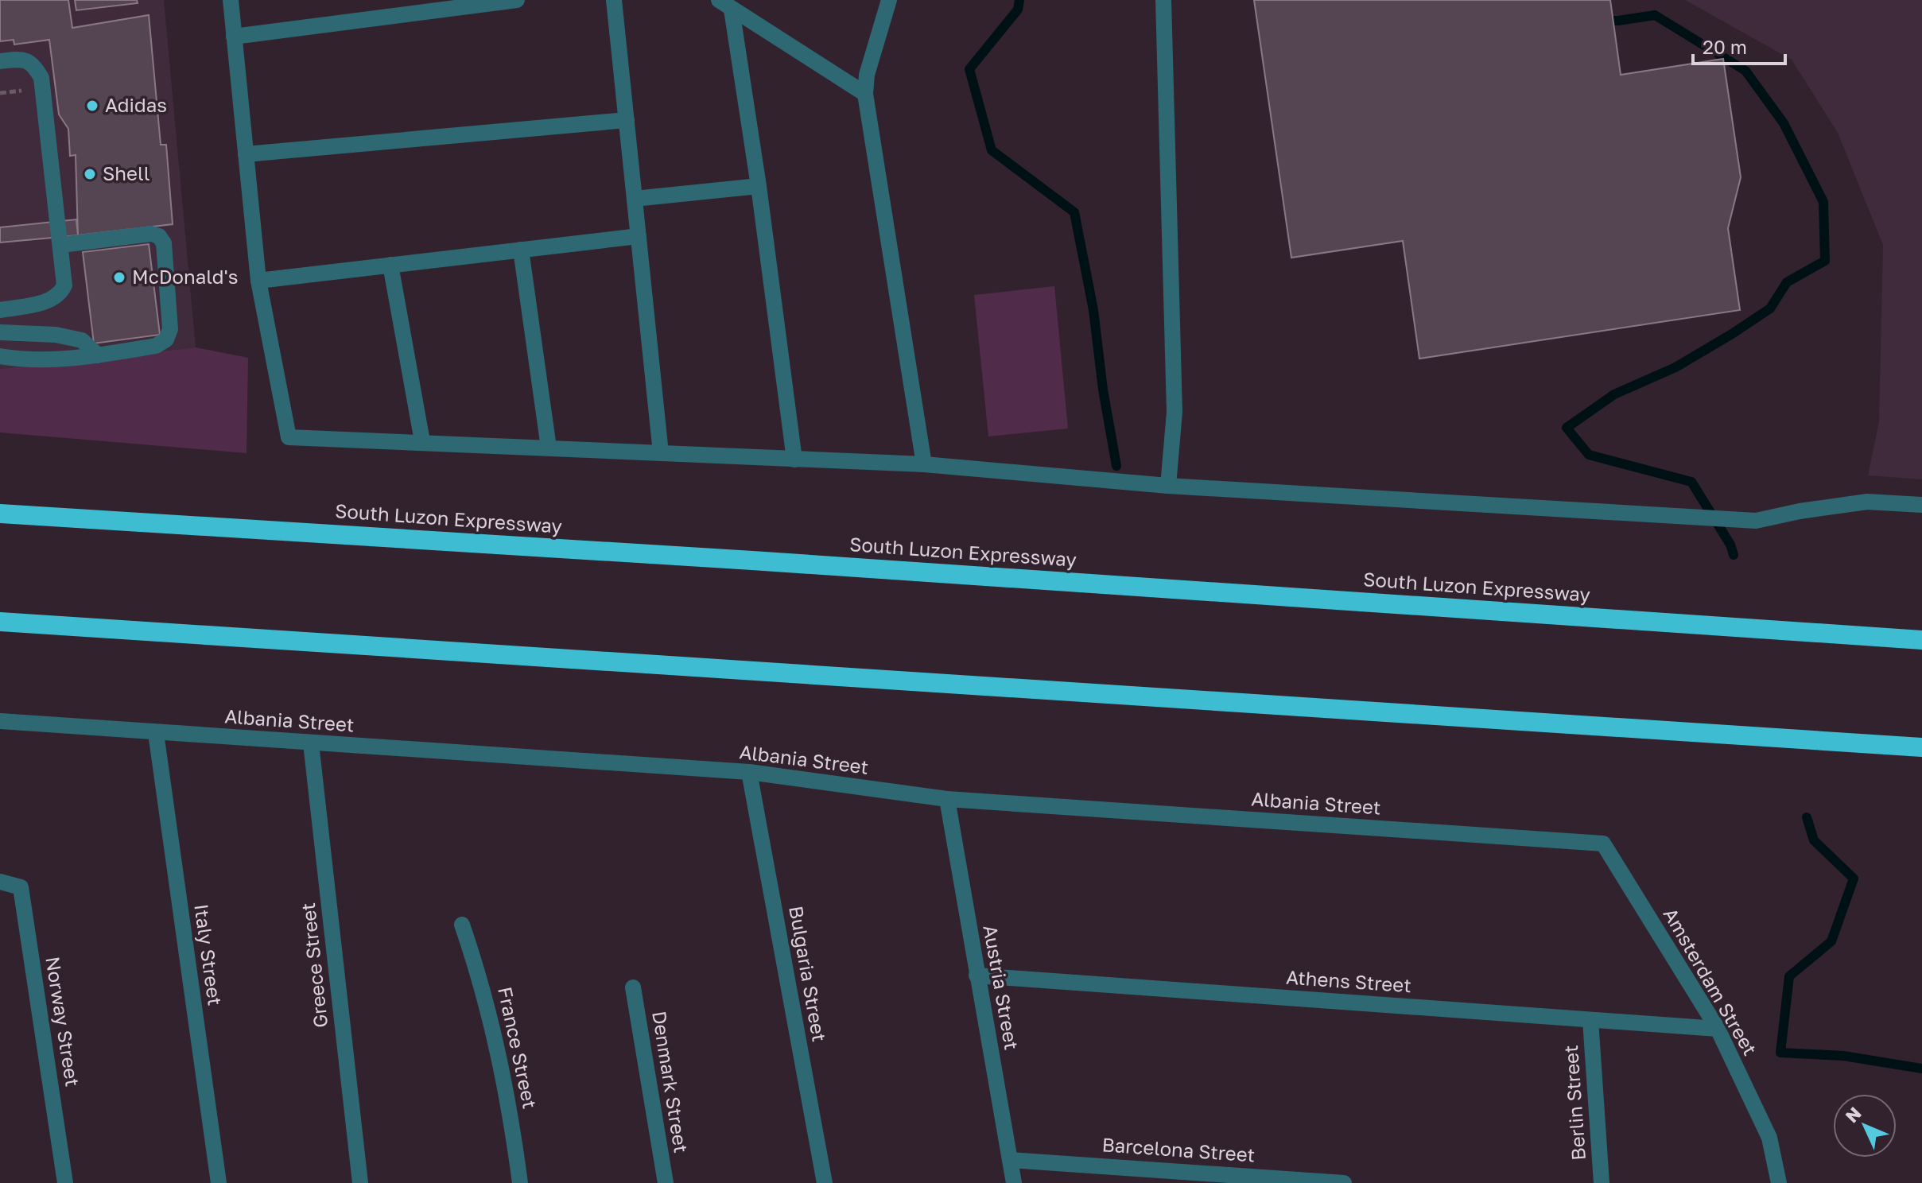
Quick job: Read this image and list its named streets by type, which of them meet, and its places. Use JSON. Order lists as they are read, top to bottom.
{
  "streets": {
    "highway": ["South Luzon Expressway"],
    "street": [
      "Albania Street",
      "Italy Street",
      "Greece Street",
      "Bulgaria Street",
      "Athens Street",
      "Amsterdam Street",
      "Austria Street",
      "Norway Street",
      "France Street",
      "Denmark Street",
      "Berlin Street",
      "Barcelona Street"
    ]
  },
  "crossings": [
    ["Albania Street", "Italy Street"],
    ["Albania Street", "Greece Street"],
    ["Albania Street", "Bulgaria Street"],
    ["Albania Street", "Amsterdam Street"],
    ["Albania Street", "Austria Street"],
    ["Athens Street", "Amsterdam Street"],
    ["Athens Street", "Austria Street"],
    ["Athens Street", "Berlin Street"],
    ["Austria Street", "Barcelona Street"]
  ],
  "places": ["Adidas", "Shell", "McDonald's"],
  "scale_bar": "20 m",
  "north": "top left"
}
